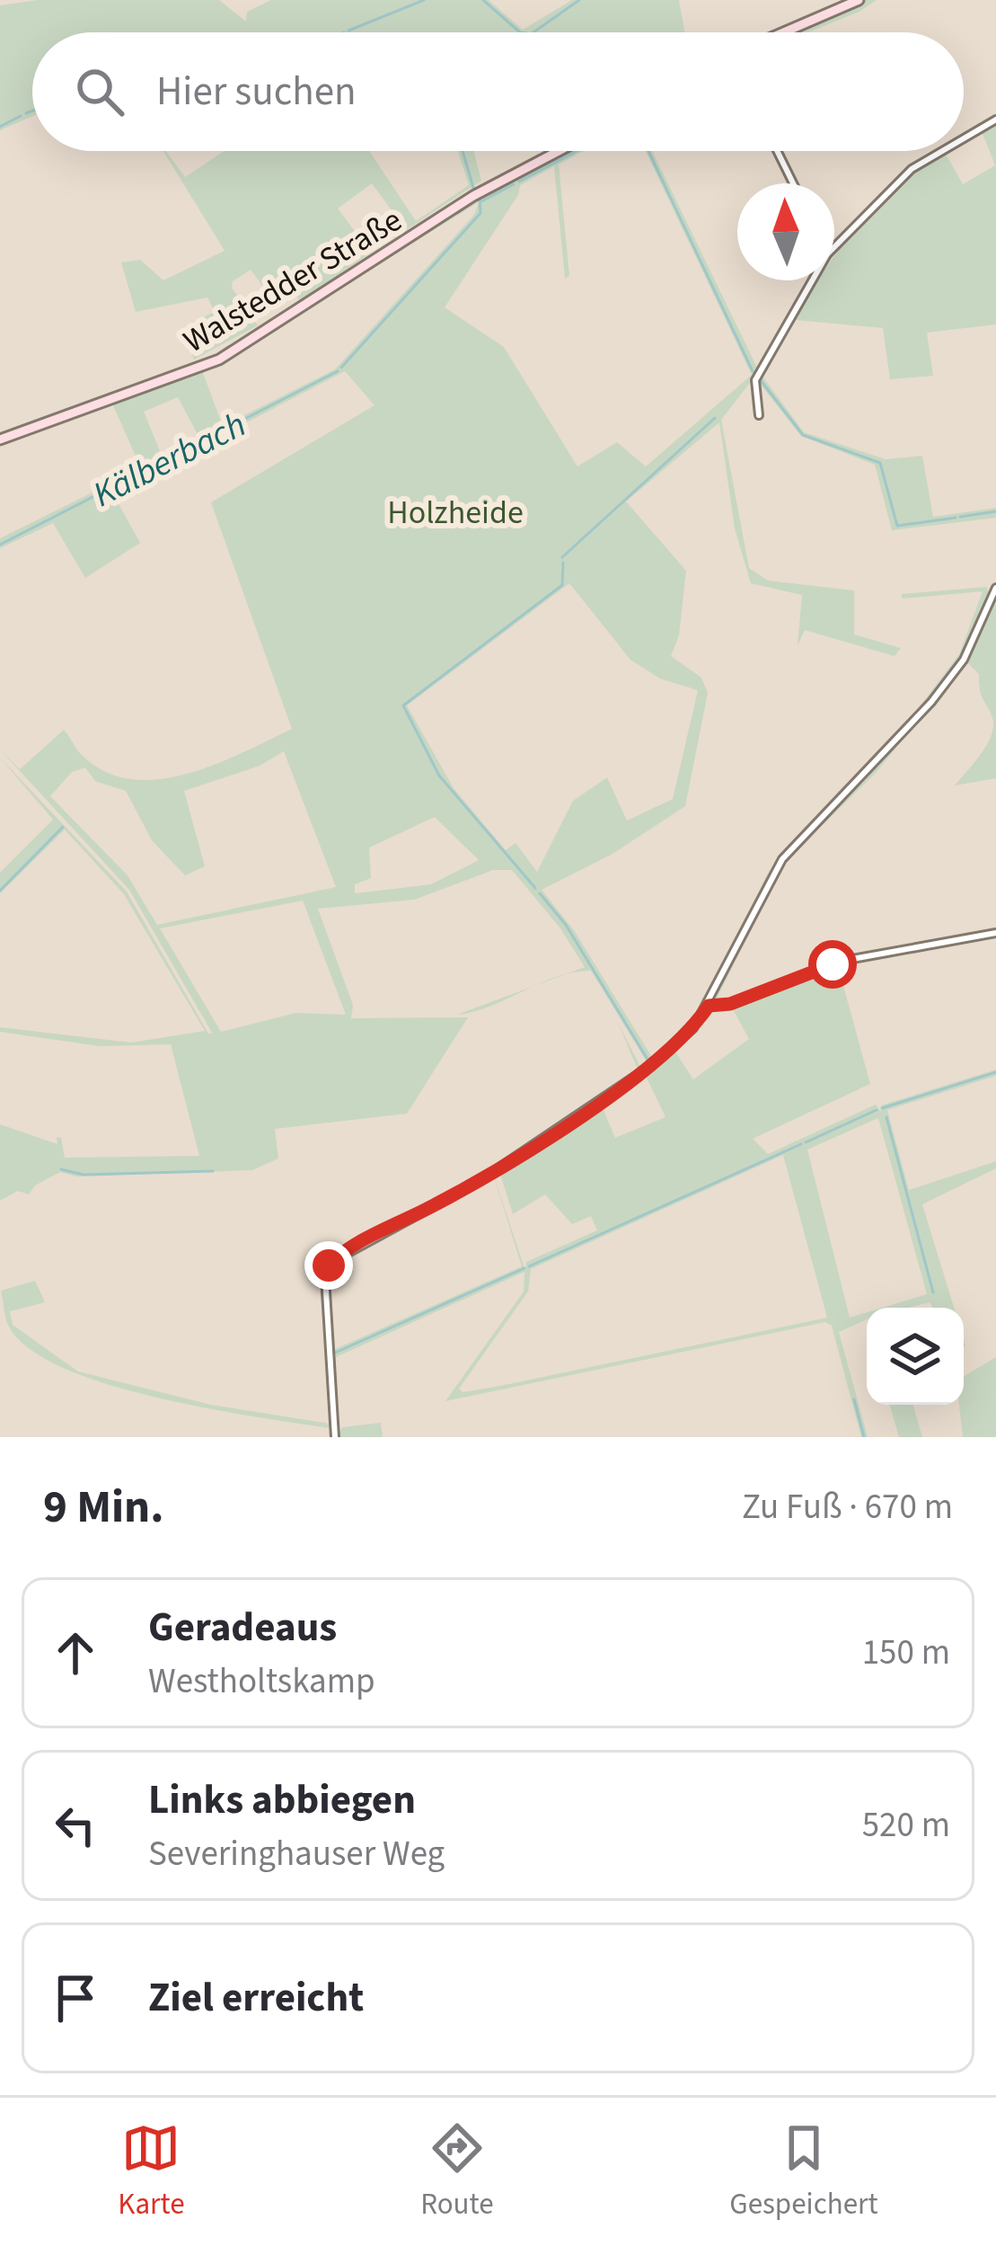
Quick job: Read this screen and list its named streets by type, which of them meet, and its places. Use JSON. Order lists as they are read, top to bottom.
{
  "streets": {
    "main road": ["Walstedder Straße"]
  },
  "water": ["Kälberbach"],
  "parks": ["Holzheide"],
  "north": "top",
  "page": {
    "search": "Hier suchen",
    "heading": ["9 Min.", "Zu Fuß · 670 m"],
    "list": [
      ["Geradeaus", "Westholtskamp", "150 m"],
      ["Links abbiegen", "Severinghauser Weg", "520 m"],
      "Ziel erreicht"
    ],
    "nav": ["Karte", "Route", "Gespeichert"]
  }
}
